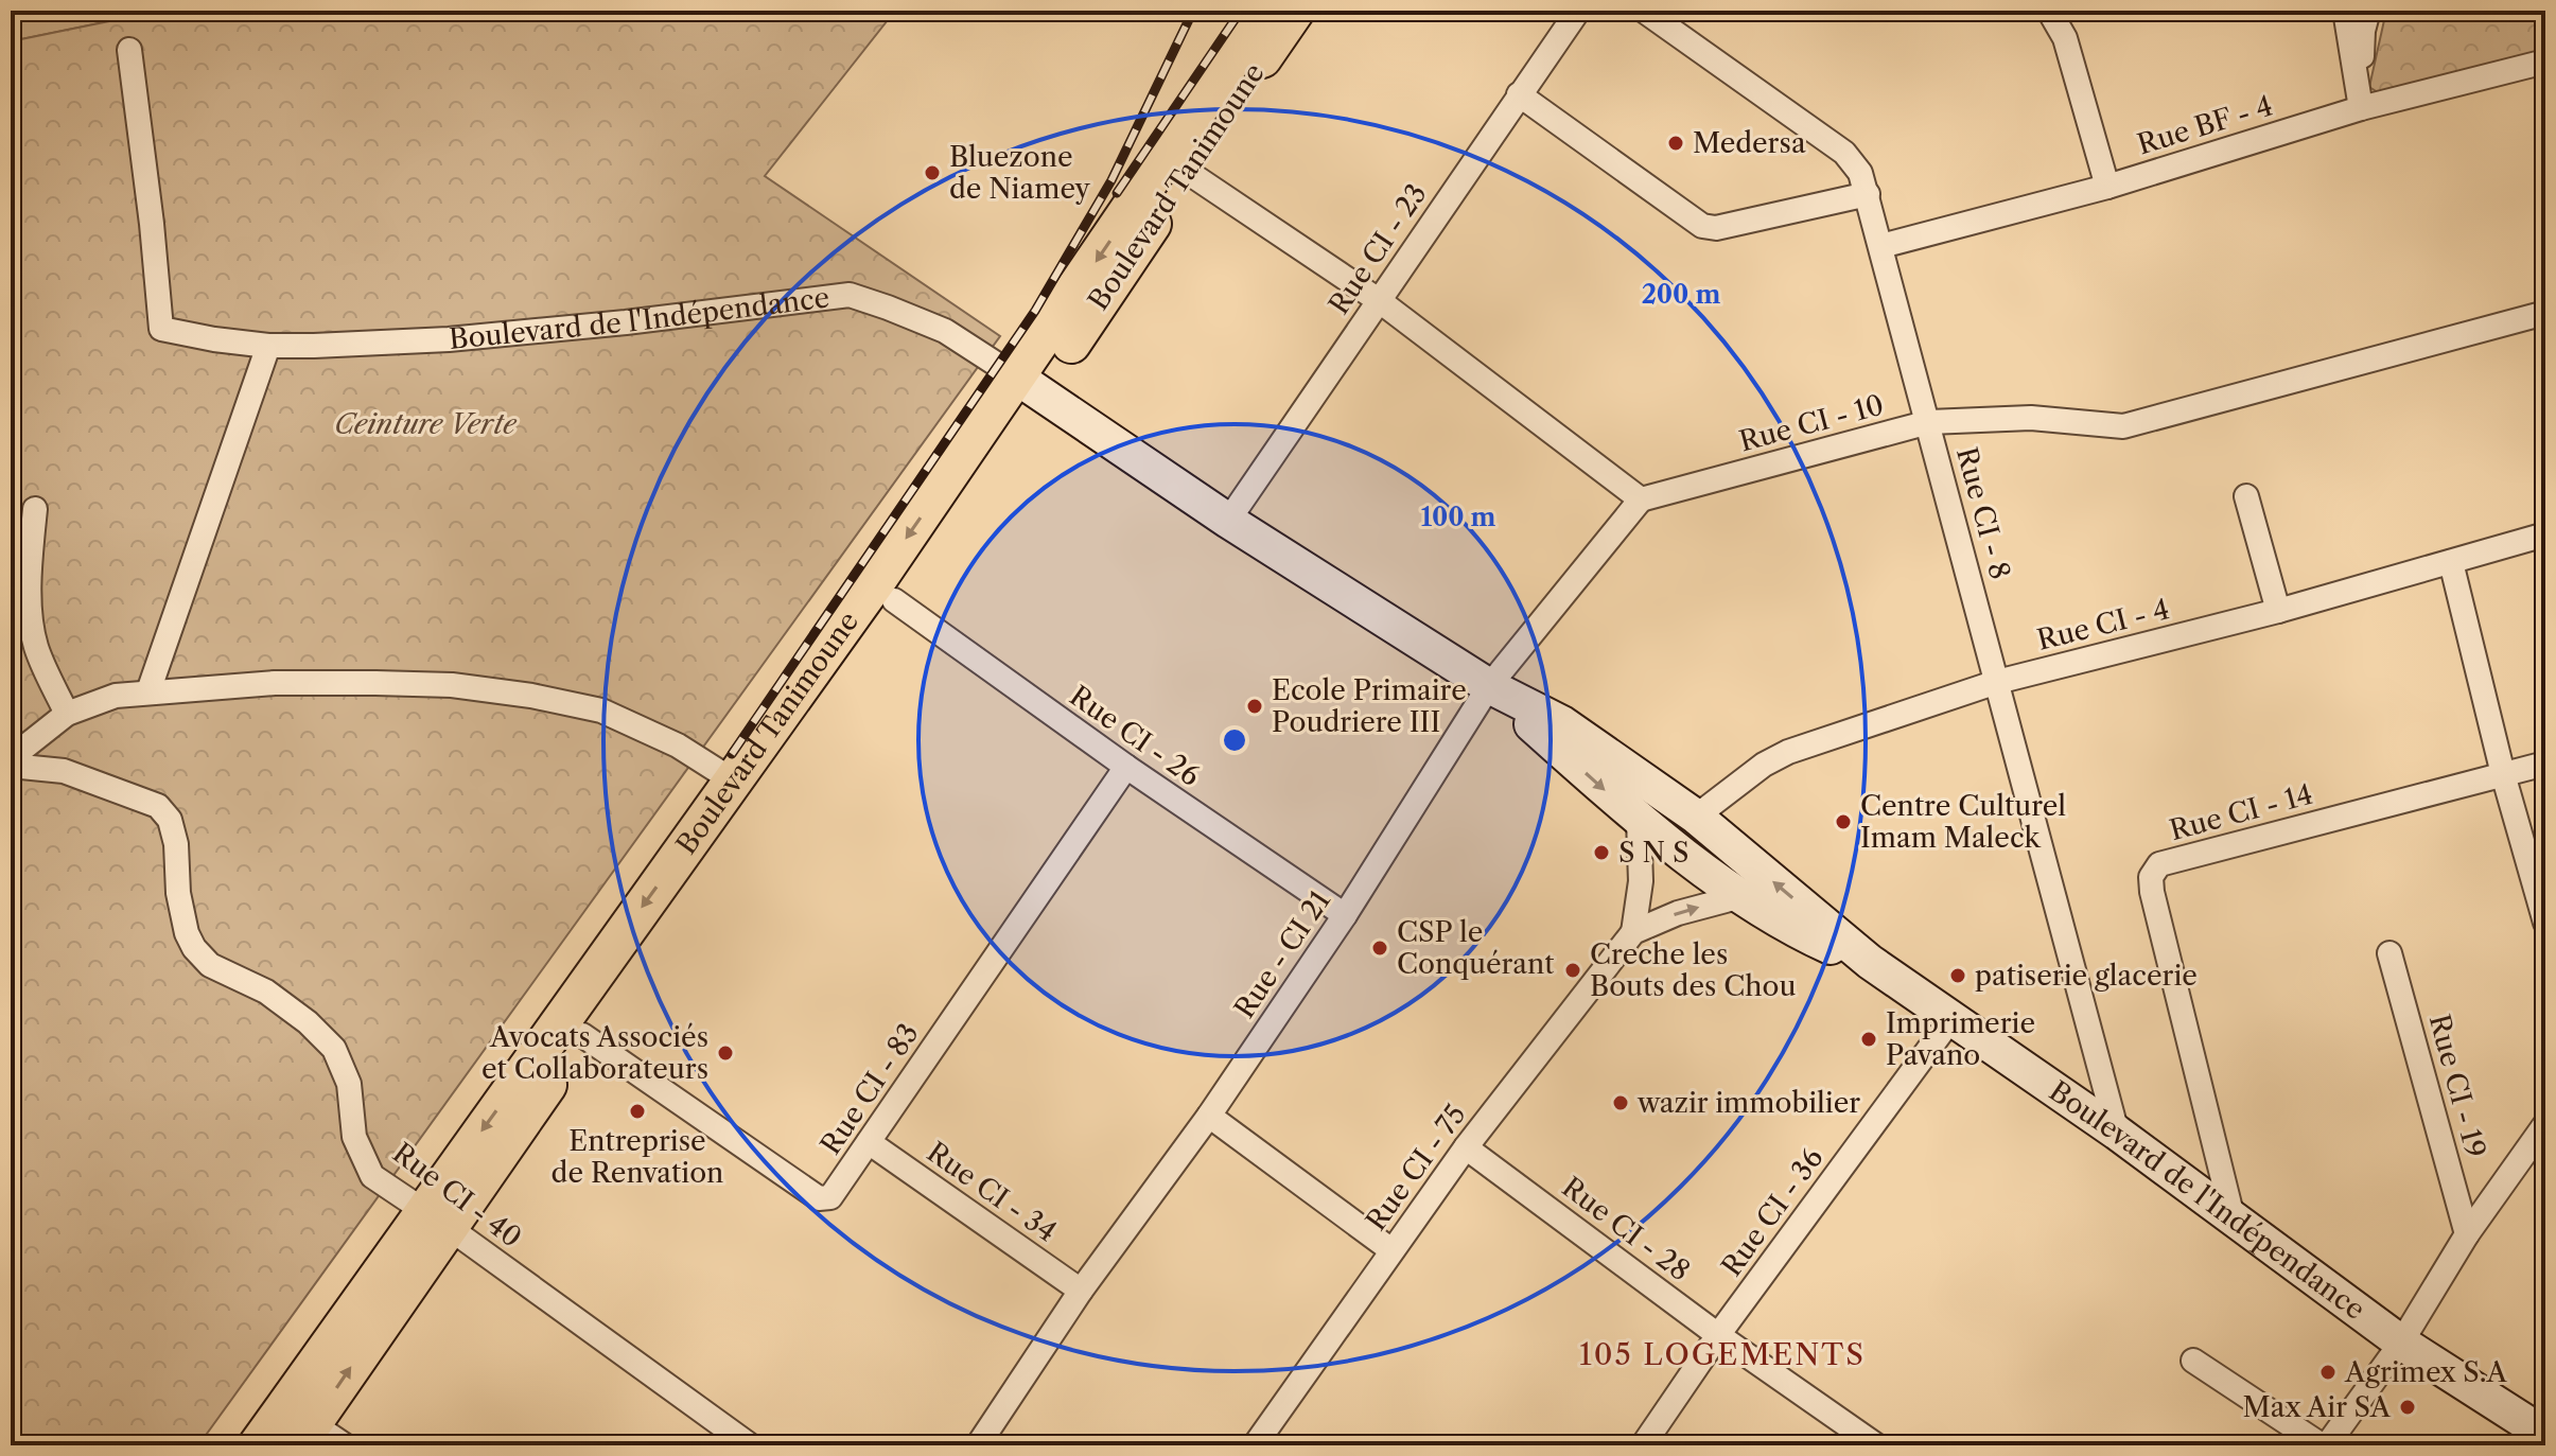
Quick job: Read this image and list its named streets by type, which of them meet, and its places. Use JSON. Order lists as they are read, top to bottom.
{
  "streets": {
    "main road": ["Boulevard Tanimoune", "Boulevard de l'Indépendance"],
    "street": [
      "Rue BF - 4",
      "Rue CI - 23",
      "Rue CI - 10",
      "Rue CI - 8",
      "Rue CI - 4",
      "Rue CI - 26",
      "Rue CI - 14",
      "Rue - CI 21",
      "Rue CI - 19",
      "Rue CI - 83",
      "Rue CI - 75",
      "Rue CI - 34",
      "Rue CI - 40",
      "Rue CI - 36",
      "Rue CI - 28"
    ]
  },
  "crossings": [
    ["Rue BF - 4", "Rue CI - 8"],
    ["Boulevard Tanimoune", "Boulevard de l'Indépendance"],
    ["Boulevard Tanimoune", "Rue CI - 26"],
    ["Boulevard Tanimoune", "Rue CI - 83"],
    ["Boulevard Tanimoune", "Rue CI - 40"],
    ["Rue CI - 23", "Boulevard de l'Indépendance"],
    ["Boulevard de l'Indépendance", "Rue CI - 8"],
    ["Boulevard de l'Indépendance", "Rue CI - 4"],
    ["Boulevard de l'Indépendance", "Rue CI - 14"],
    ["Boulevard de l'Indépendance", "Rue - CI 21"],
    ["Boulevard de l'Indépendance", "Rue CI - 75"],
    ["Boulevard de l'Indépendance", "Rue CI - 36"],
    ["Rue CI - 10", "Rue CI - 8"],
    ["Rue CI - 10", "Rue - CI 21"],
    ["Rue CI - 8", "Rue CI - 4"],
    ["Rue CI - 26", "Rue - CI 21"],
    ["Rue CI - 26", "Rue CI - 83"],
    ["Rue - CI 21", "Rue CI - 34"],
    ["Rue CI - 83", "Rue CI - 34"],
    ["Rue CI - 75", "Rue CI - 28"],
    ["Rue CI - 36", "Rue CI - 28"]
  ],
  "districts": ["105 LOGEMENTS"],
  "parks": ["Ceinture Verte"],
  "places": [
    "Medersa",
    "Bluezone de Niamey",
    "Ecole Primaire Poudriere III",
    "Centre Culturel Imam Maleck",
    "S N S",
    "CSP le Conquérant",
    "Creche les Bouts des Chou",
    "patiserie glacerie",
    "Imprimerie Pavano",
    "Avocats Associés et Collaborateurs",
    "wazir immobilier",
    "Entreprise de Renvation",
    "Agrimex S.A",
    "Max Air SA"
  ],
  "rings": ["200 m", "100 m"]
}
